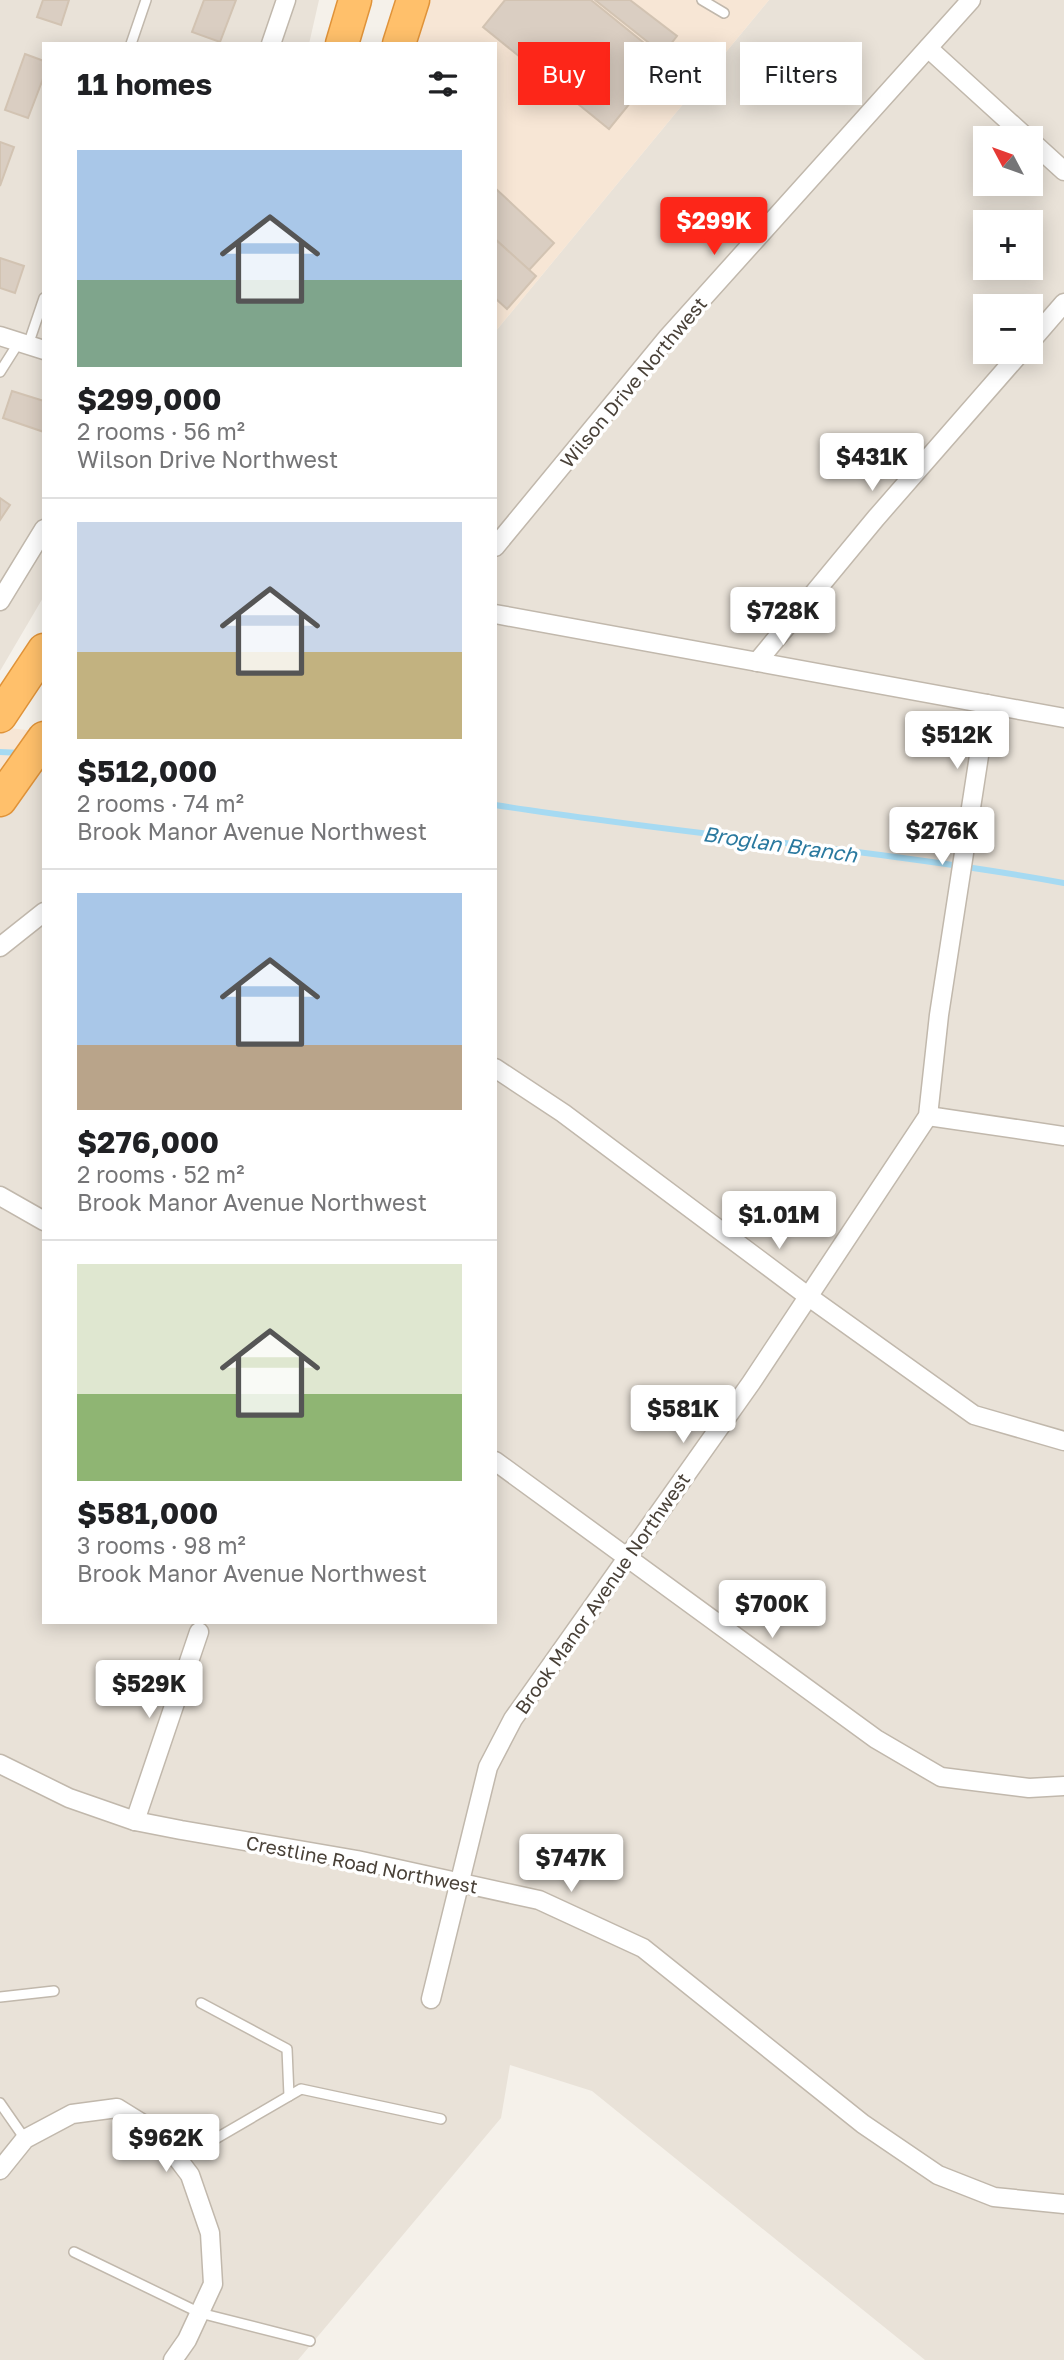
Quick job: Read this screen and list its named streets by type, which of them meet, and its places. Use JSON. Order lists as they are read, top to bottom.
{
  "streets": {
    "street": ["Wilson Drive Northwest", "Brook Manor Avenue Northwest", "Crestline Road Northwest"]
  },
  "crossings": [
    ["Brook Manor Avenue Northwest", "Crestline Road Northwest"]
  ],
  "water": ["Broglan Branch"],
  "north": "top left",
  "page": {
    "chip": ["Buy", "Rent", "Filters"],
    "heading": "11 homes",
    "map_buttons": ["+", "−"],
    "list": [
      {
        "name": "$299,000",
        "note": "2 rooms · 56 m² · Wilson Drive Northwest"
      },
      {
        "name": "$512,000",
        "note": "2 rooms · 74 m² · Brook Manor Avenue Northwest"
      },
      {
        "name": "$276,000",
        "note": "2 rooms · 52 m² · Brook Manor Avenue Northwest"
      },
      {
        "name": "$581,000",
        "note": "3 rooms · 98 m² · Brook Manor Avenue Northwest"
      }
    ],
    "price": [
      "$299K",
      "$431K",
      "$728K",
      "$512K",
      "$276K",
      "$1.01M",
      "$581K",
      "$700K",
      "$529K",
      "$747K",
      "$962K"
    ]
  }
}
